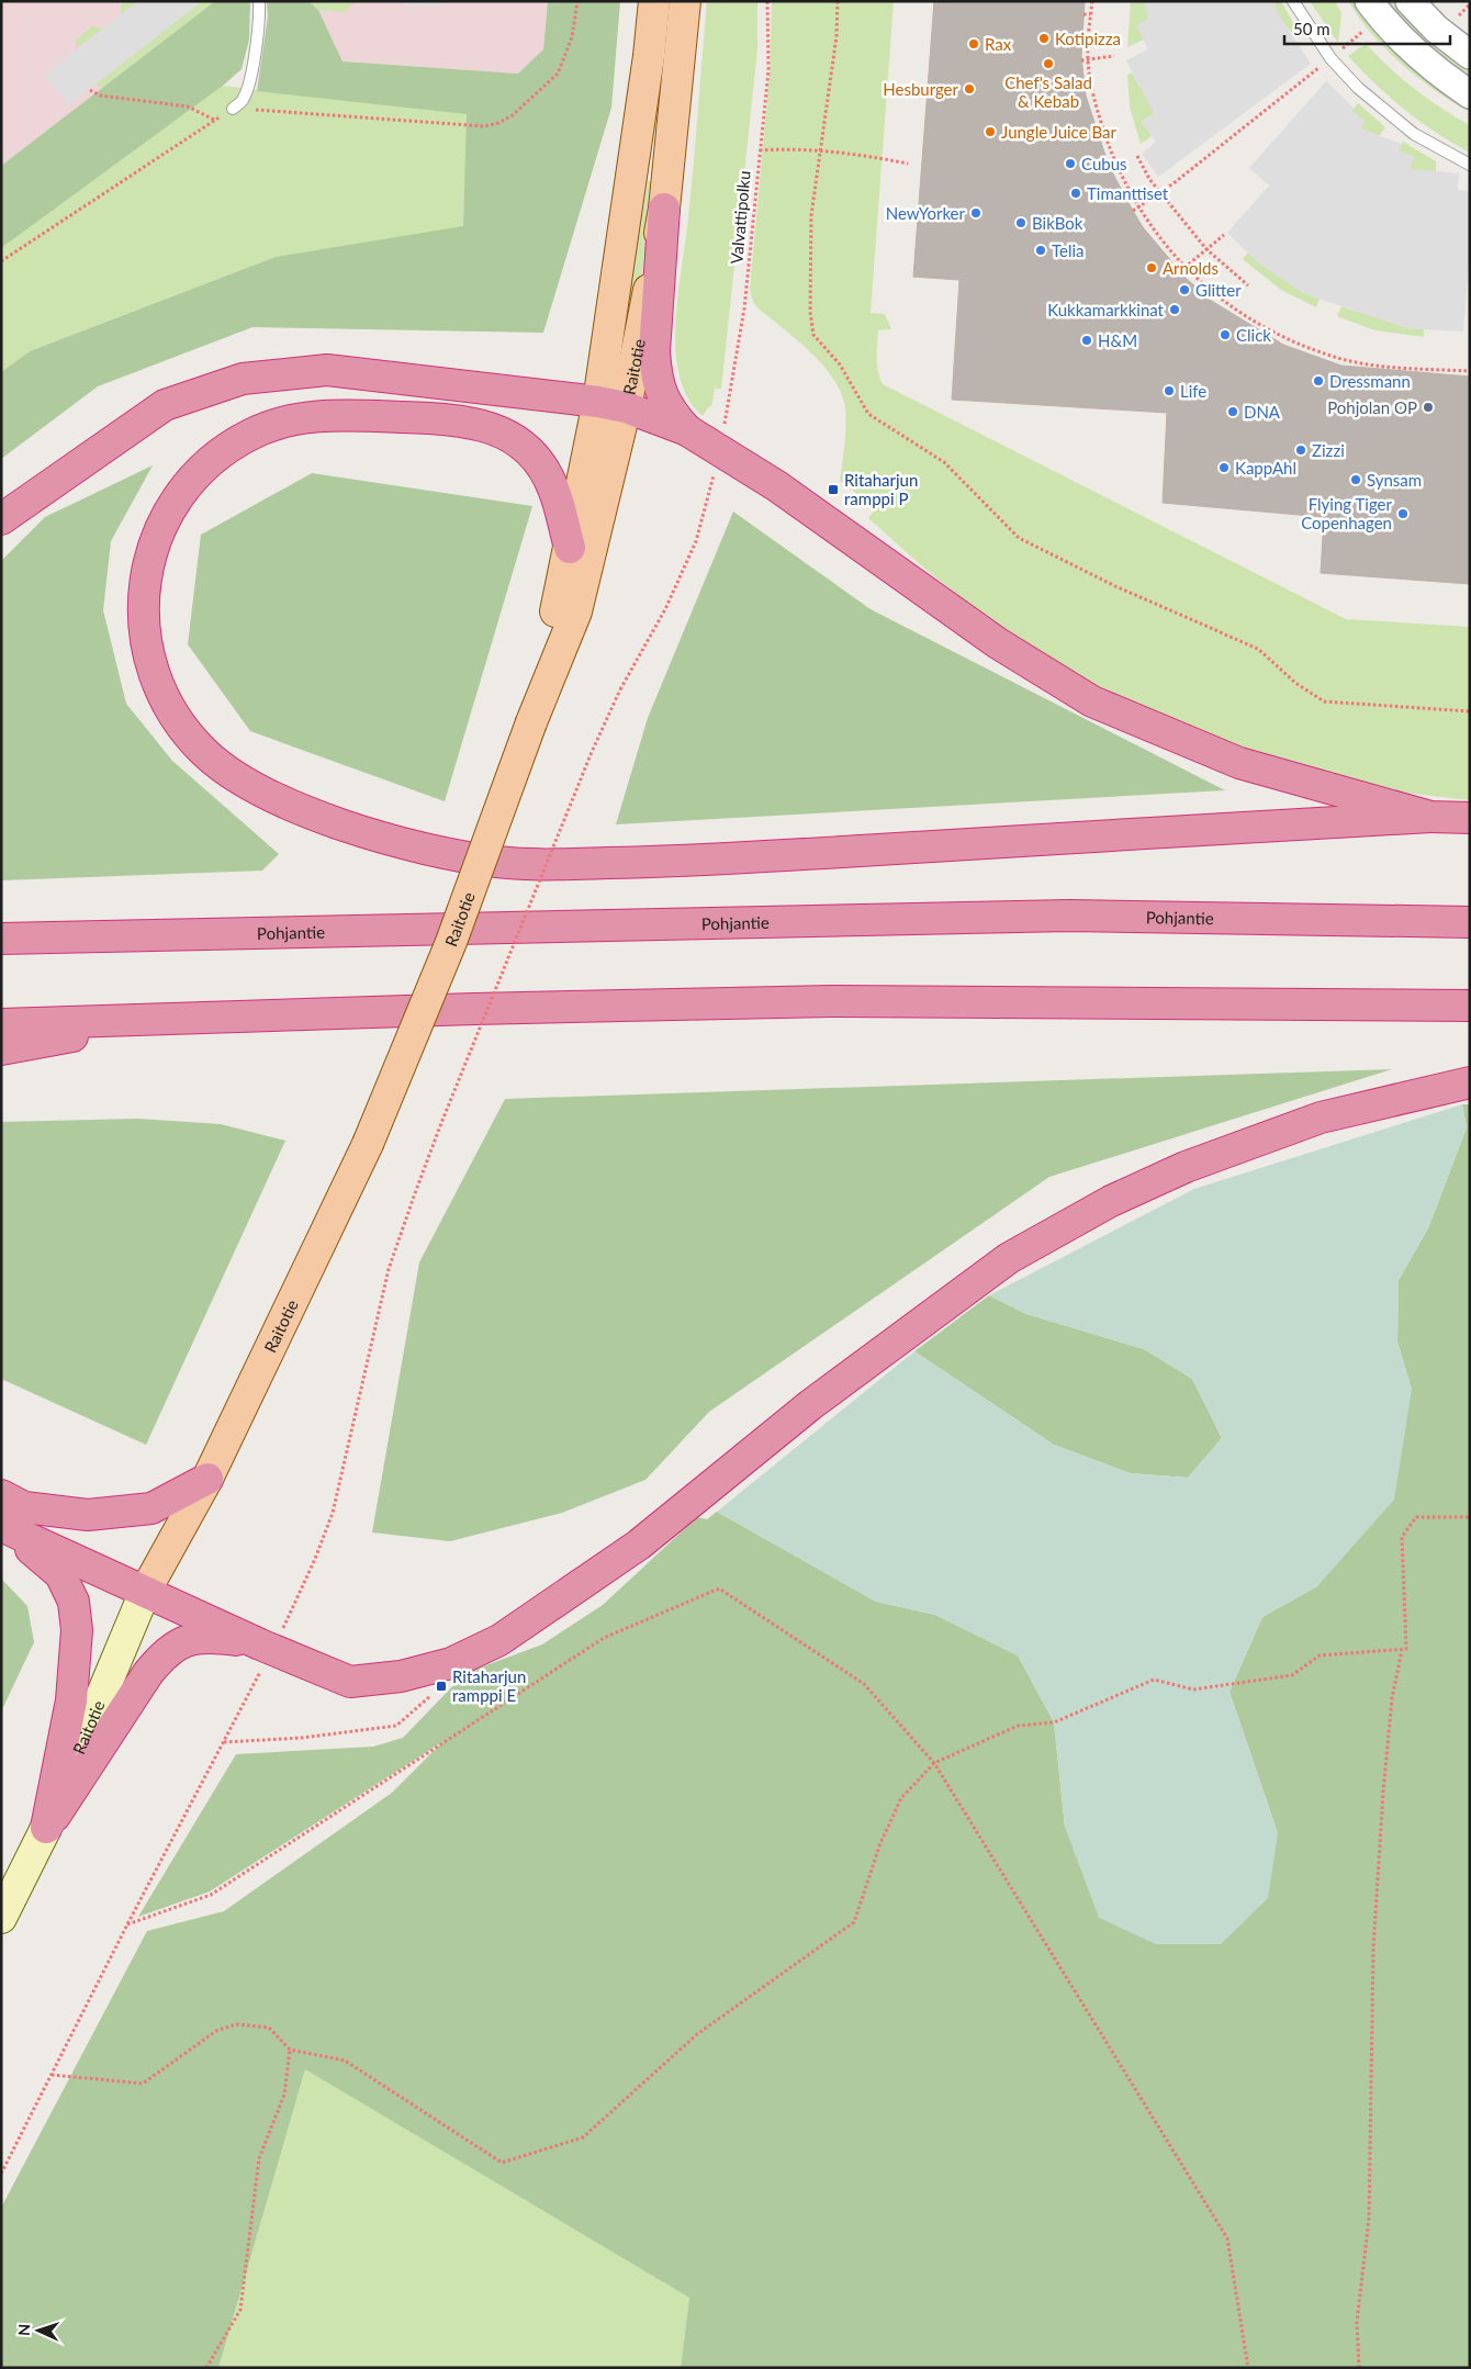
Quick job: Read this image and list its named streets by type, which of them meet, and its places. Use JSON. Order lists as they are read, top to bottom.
{
  "streets": {
    "highway": ["Pohjantie"],
    "main road": ["Raitotie"],
    "path": ["Valvattipolku"]
  },
  "places": {
    "other": [
      "Kotipizza",
      "Rax",
      "Chef's Salad & Kebab",
      "Hesburger",
      "Jungle Juice Bar",
      "Cubus",
      "Timanttiset",
      "NewYorker",
      "BikBok",
      "Telia",
      "Arnolds",
      "Glitter",
      "Kukkamarkkinat",
      "Click",
      "H&M",
      "Dressmann",
      "Life",
      "Pohjolan OP",
      "DNA",
      "Zizzi",
      "KappAhl",
      "Synsam",
      "Flying Tiger Copenhagen"
    ],
    "transit": ["Ritaharjun ramppi P", "Ritaharjun ramppi E"]
  },
  "scale_bar": "50 m",
  "north": "left"
}
